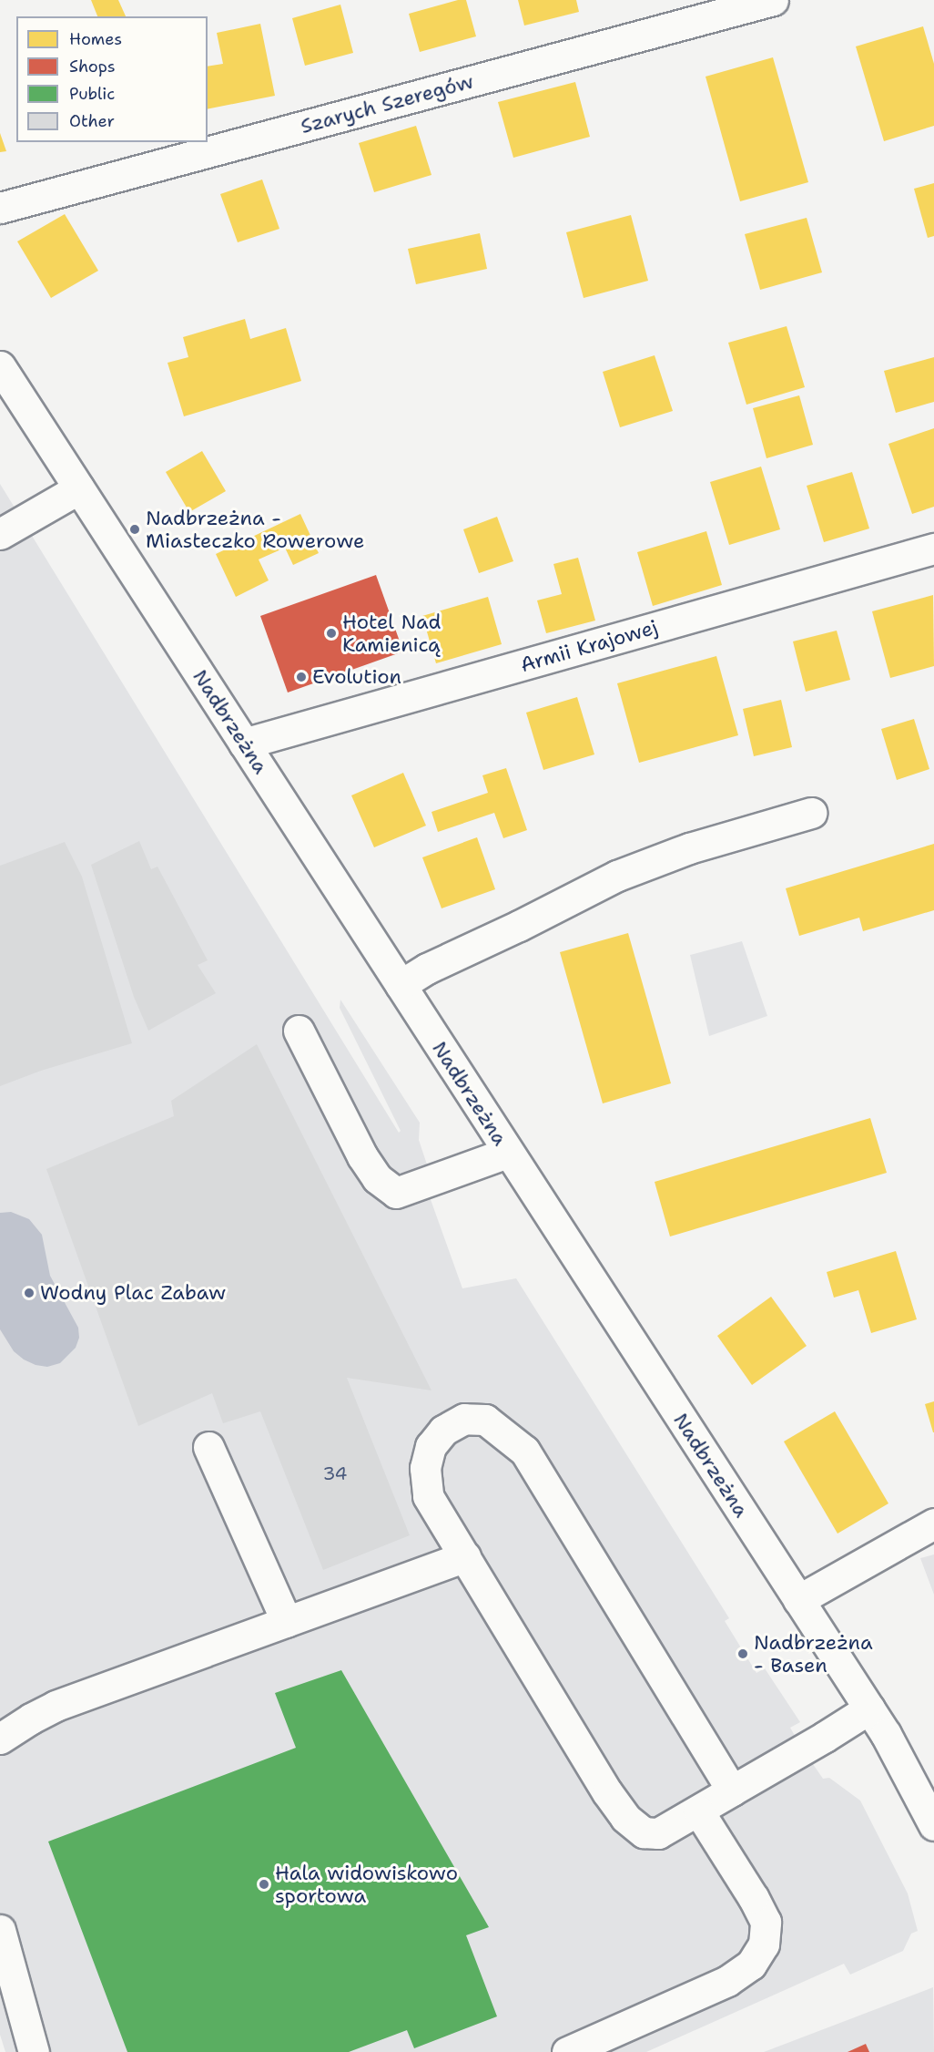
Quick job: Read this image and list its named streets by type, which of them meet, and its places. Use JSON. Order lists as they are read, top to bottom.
{
  "streets": {
    "street": ["Szarych Szeregów", "Armii Krajowej", "Nadbrzeżna"]
  },
  "crossings": [
    ["Armii Krajowej", "Nadbrzeżna"]
  ],
  "places": [
    "Nadbrzeżna - Miasteczko Rowerowe",
    "Hotel Nad Kamienicą",
    "Evolution",
    "Wodny Plac Zabaw",
    "Nadbrzeżna - Basen",
    "Hala widowiskowo sportowa"
  ],
  "house_numbers": ["34"],
  "legend": [
    "Homes",
    "Shops",
    "Public",
    "Other"
  ]
}
